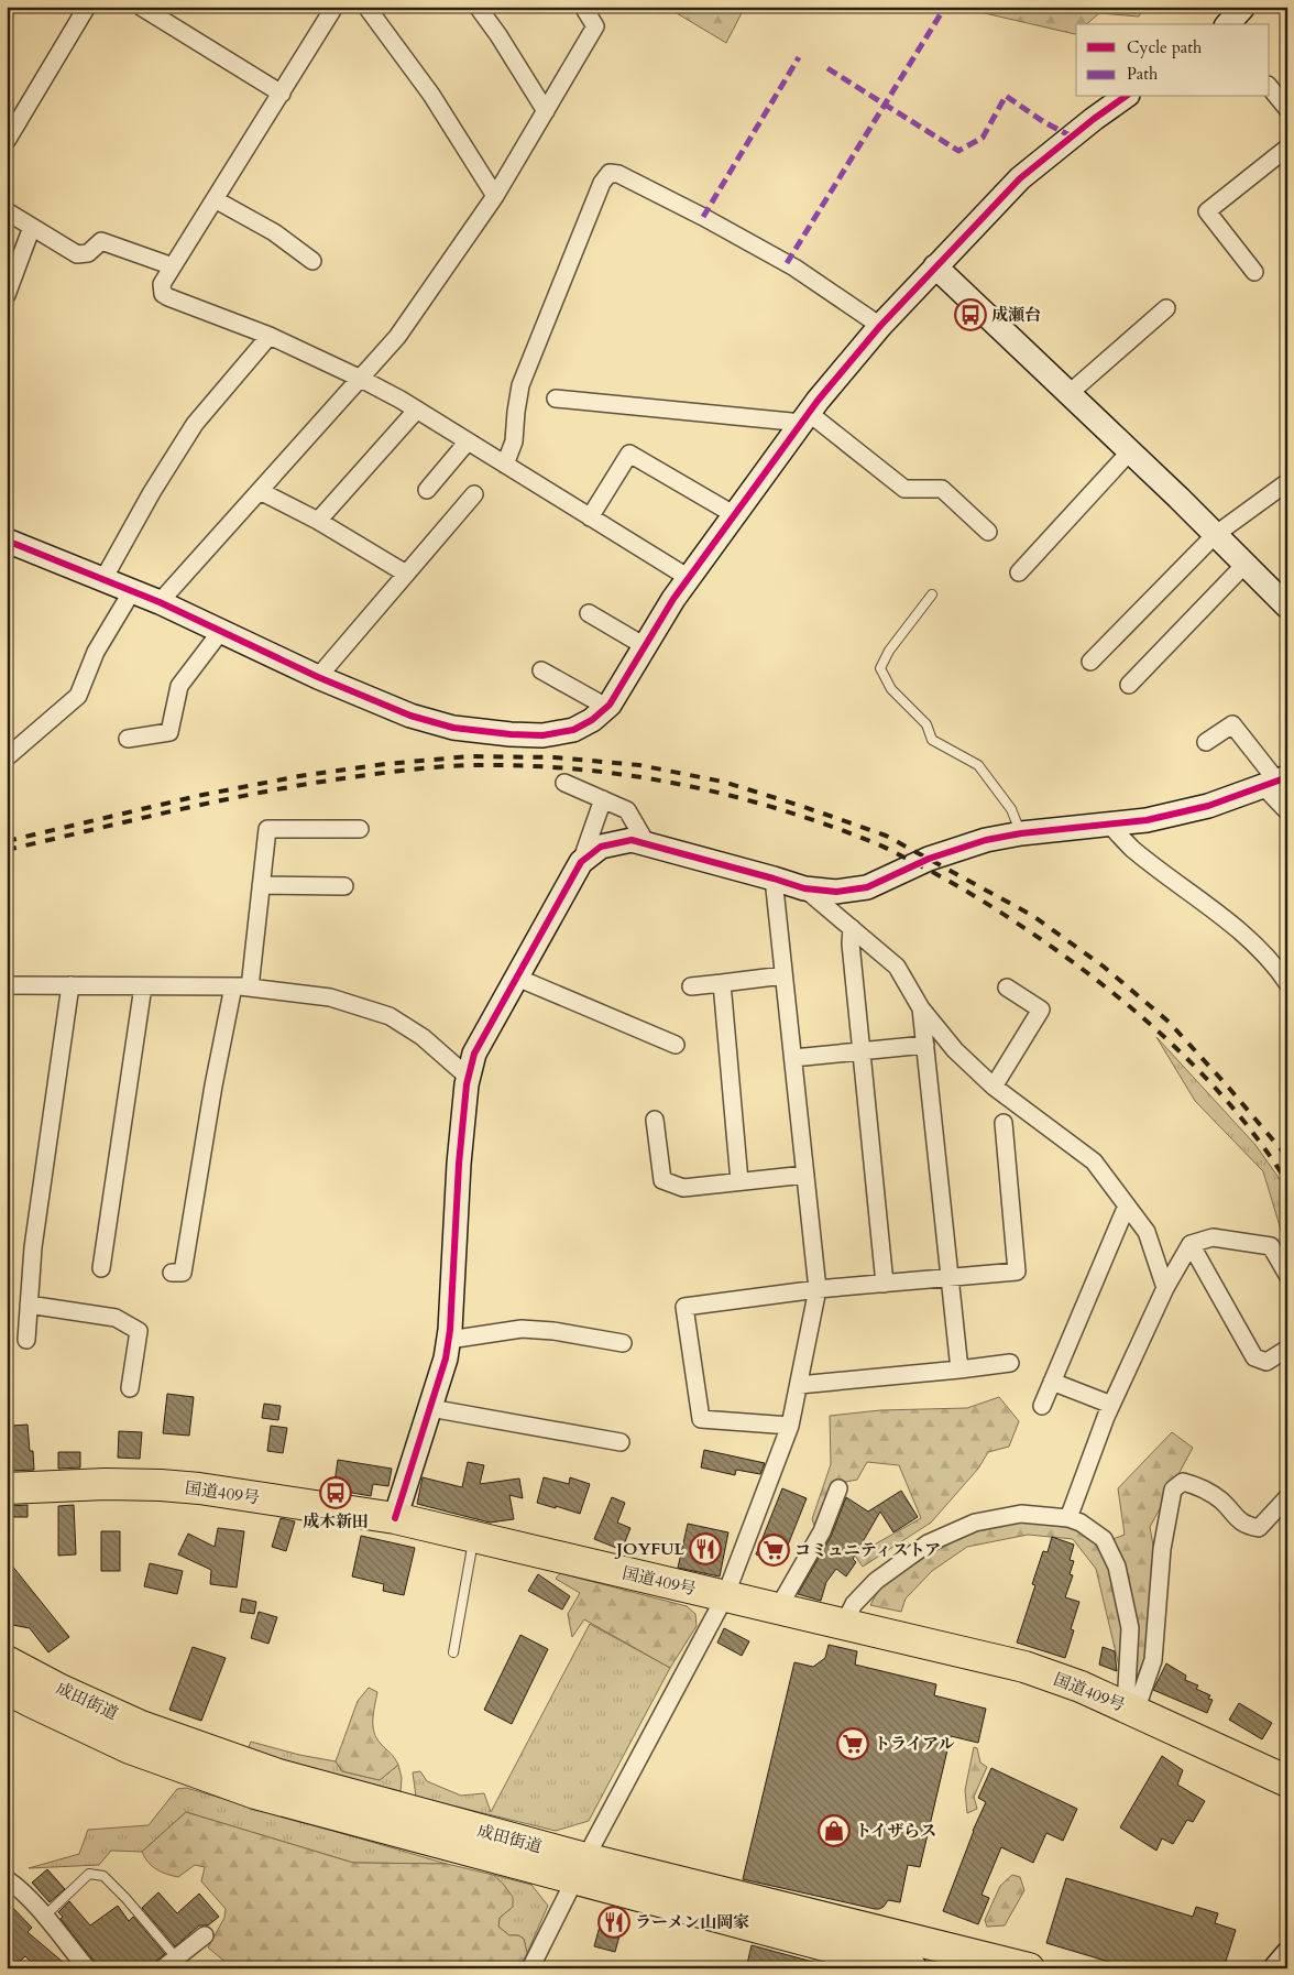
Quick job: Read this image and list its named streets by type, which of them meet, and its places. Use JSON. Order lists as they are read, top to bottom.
{
  "streets": {
    "highway": ["国道409号", "成田街道"]
  },
  "places": {
    "bus stop": ["成瀬台", "成木新田"],
    "restaurant": ["JOYFUL", "ラーメン山岡家"],
    "supermarket": ["コミュニティストア", "トライアル"],
    "shop": ["トイザらス"]
  },
  "legend": ["Cycle path", "Path"]
}
